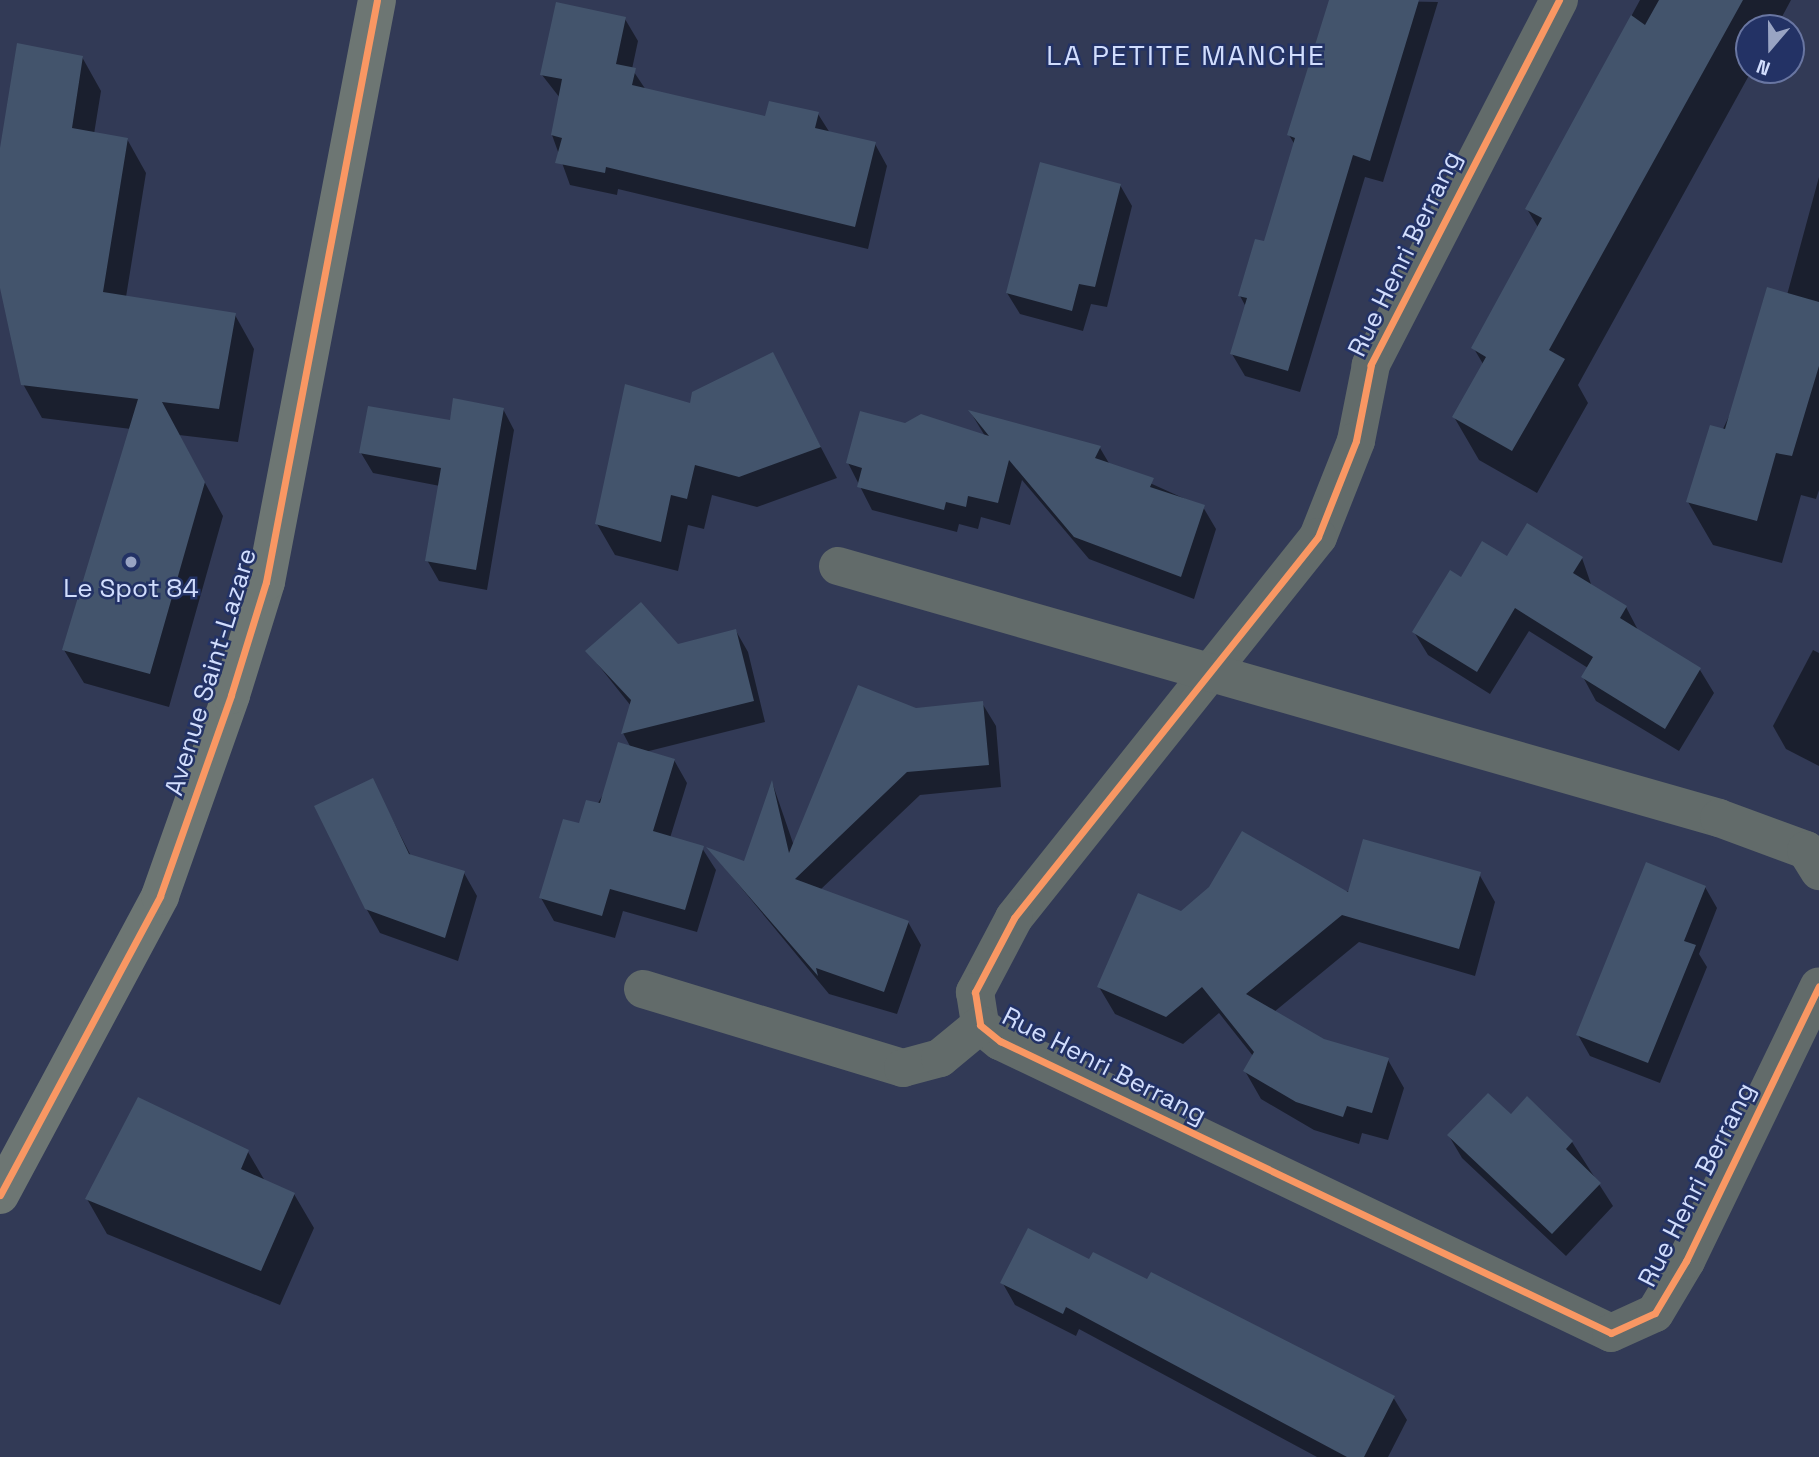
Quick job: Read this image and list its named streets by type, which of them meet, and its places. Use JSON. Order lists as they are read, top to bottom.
{
  "streets": {
    "main road": ["Avenue Saint-Lazare"],
    "street": ["Rue Henri Berrang"]
  },
  "districts": ["LA PETITE MANCHE"],
  "places": ["Le Spot 84"],
  "north": "bottom"
}
